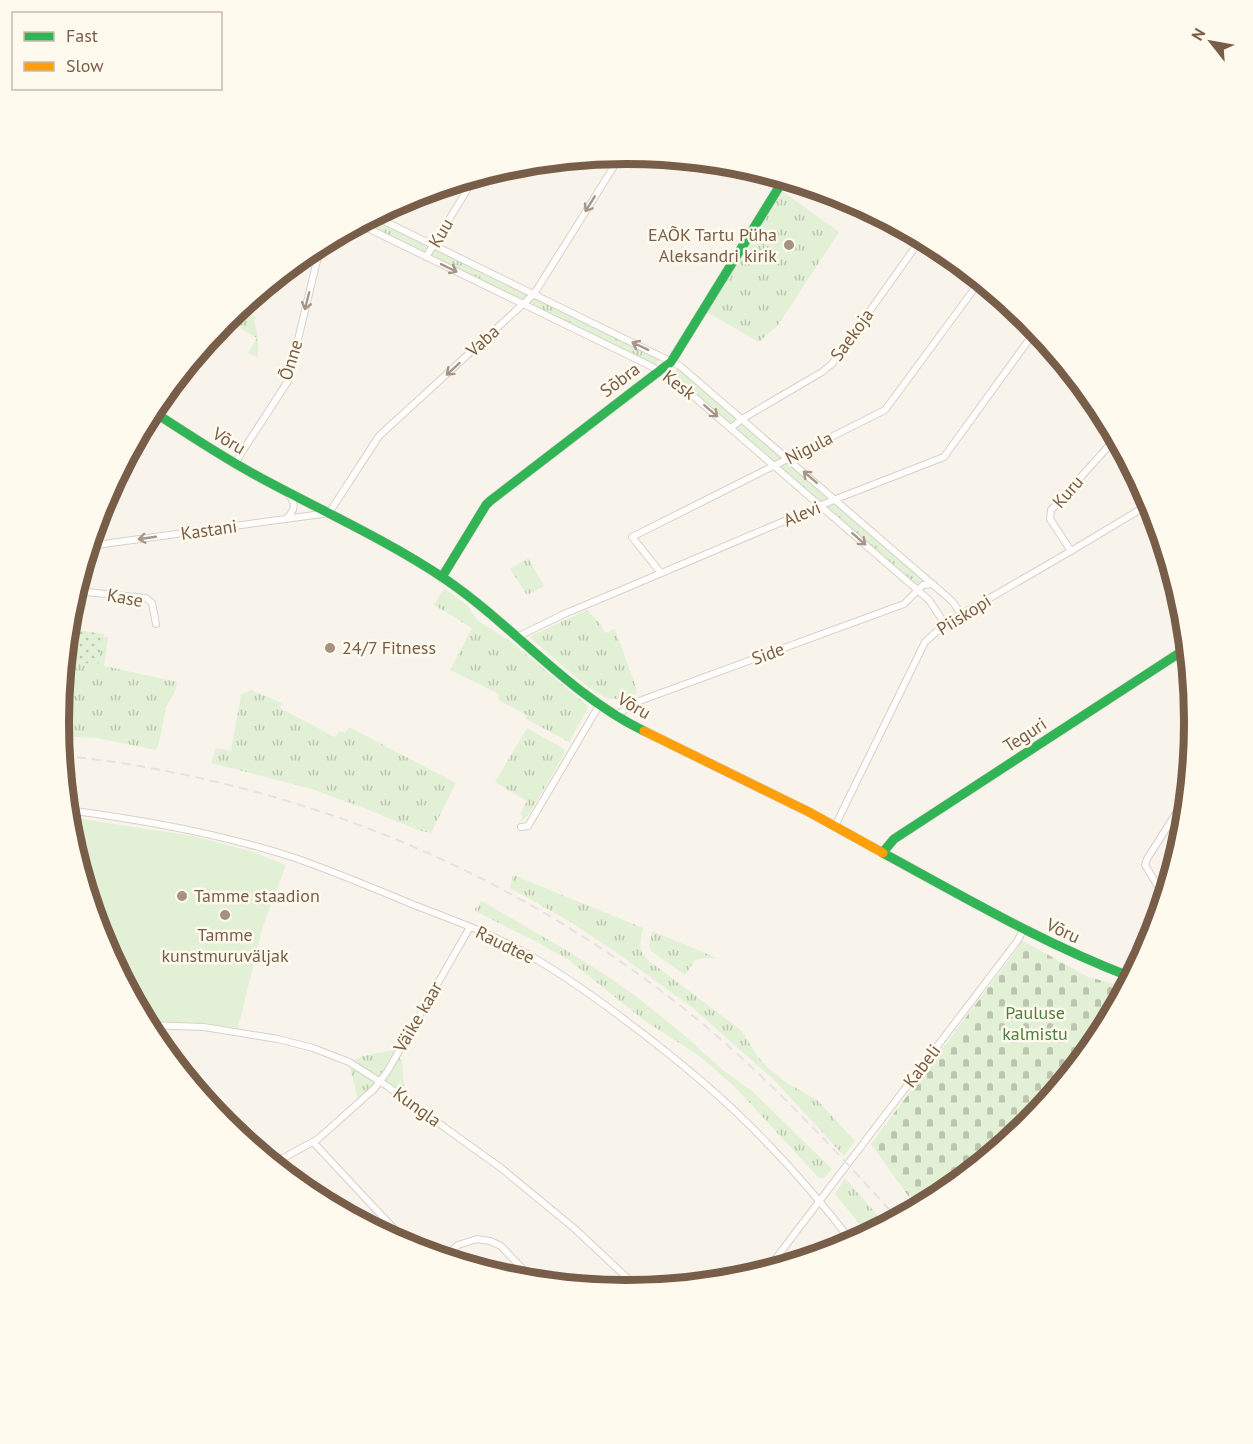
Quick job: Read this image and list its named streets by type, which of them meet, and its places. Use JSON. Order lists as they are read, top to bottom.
{
  "streets": {
    "main road": ["Sõbra", "Võru", "Teguri"],
    "street": [
      "Kuu",
      "Saekoja",
      "Vaba",
      "Õnne",
      "Kesk",
      "Nigula",
      "Kuru",
      "Alevi",
      "Kastani",
      "Kase",
      "Piiskopi",
      "Side",
      "Raudtee",
      "Väike kaar",
      "Kabeli",
      "Kungla"
    ]
  },
  "crossings": [
    ["Kuu", "Kesk"],
    ["Saekoja", "Kesk"],
    ["Vaba", "Kesk"],
    ["Vaba", "Võru"],
    ["Vaba", "Kastani"],
    ["Õnne", "Võru"],
    ["Sõbra", "Kesk"],
    ["Sõbra", "Võru"],
    ["Kesk", "Nigula"],
    ["Kesk", "Alevi"],
    ["Kesk", "Piiskopi"],
    ["Kesk", "Side"],
    ["Võru", "Alevi"],
    ["Võru", "Kastani"],
    ["Võru", "Piiskopi"],
    ["Võru", "Side"],
    ["Võru", "Teguri"],
    ["Võru", "Kabeli"],
    ["Nigula", "Alevi"],
    ["Kuru", "Piiskopi"],
    ["Raudtee", "Väike kaar"],
    ["Raudtee", "Kabeli"],
    ["Väike kaar", "Kungla"]
  ],
  "one_way": ["Vaba", "Õnne", "Kastani"],
  "parks": ["Pauluse kalmistu"],
  "places": [
    "EAÕK Tartu Püha Aleksandri kirik",
    "24/7 Fitness",
    "Tamme staadion",
    "Tamme kunstmuruväljak"
  ],
  "legend": ["Fast", "Slow"],
  "north": "top left"
}
